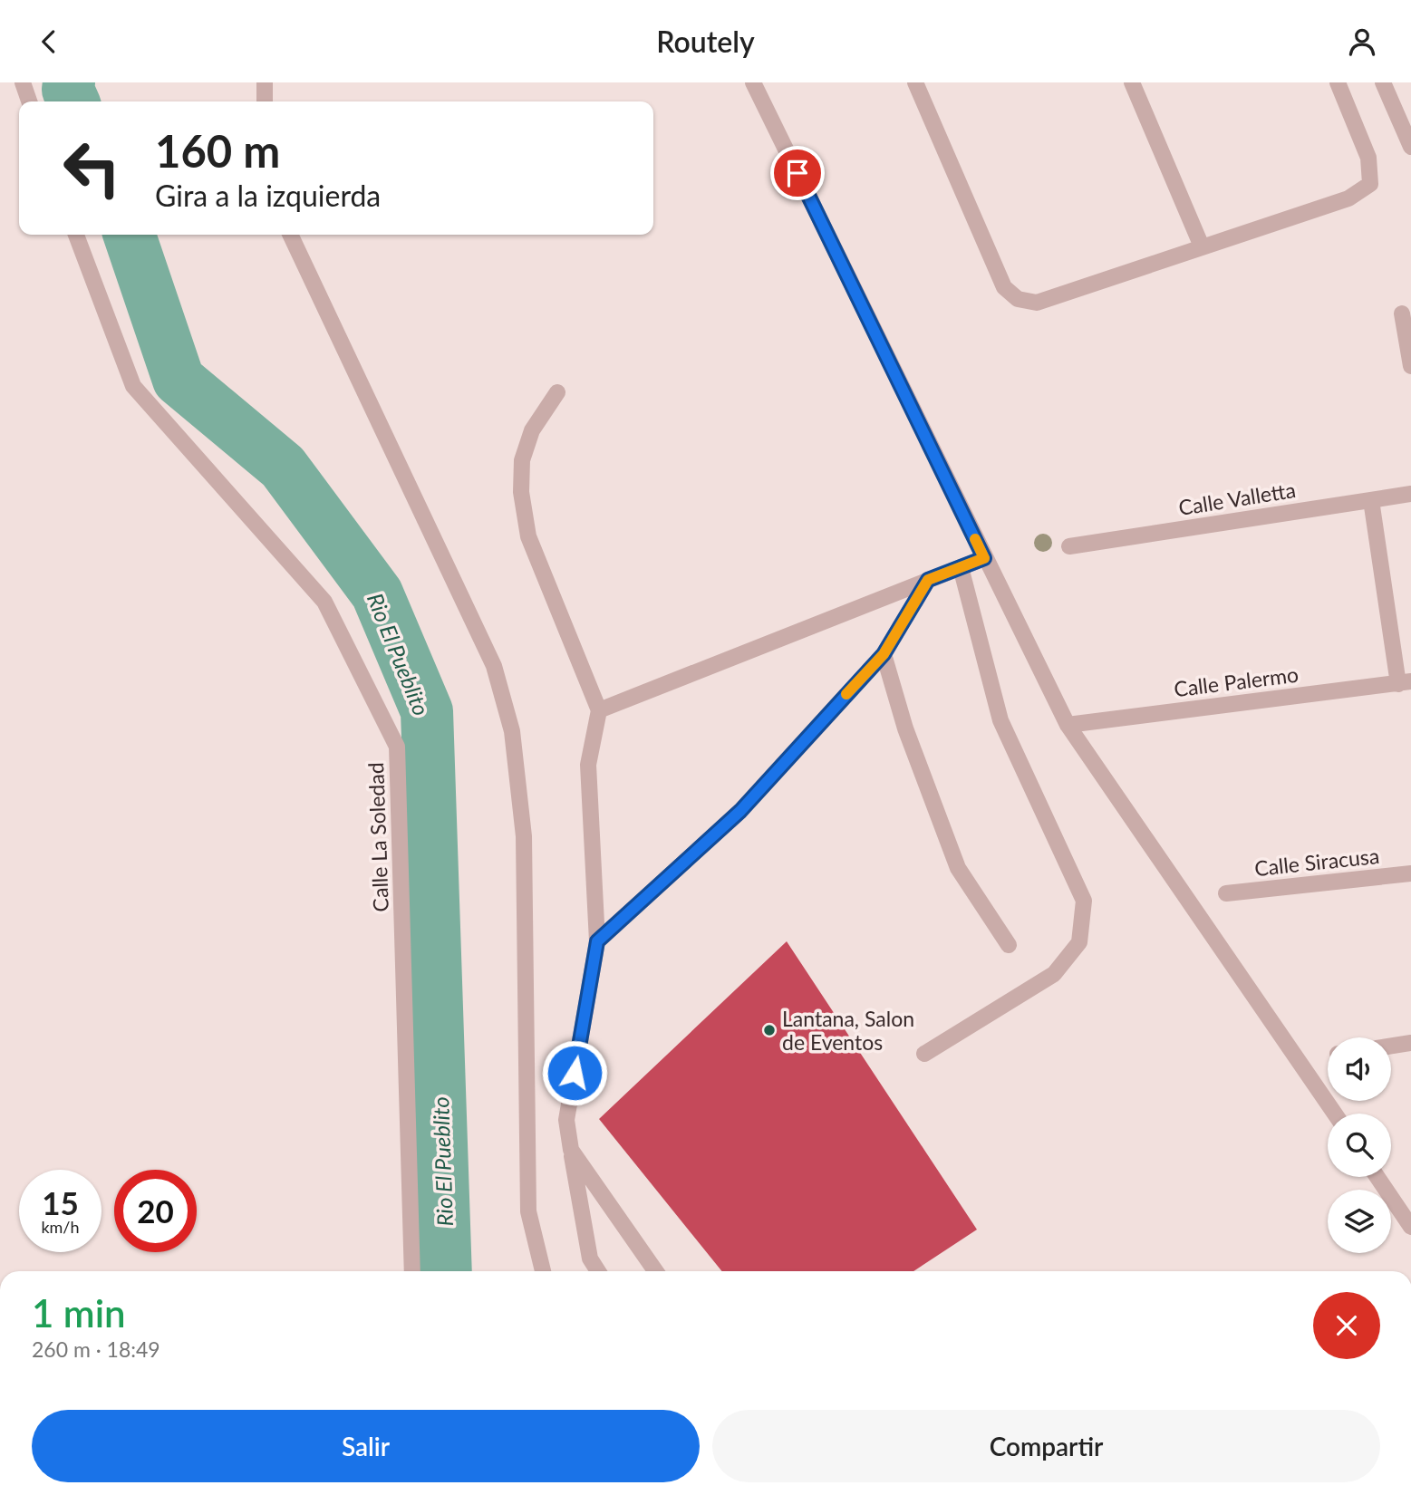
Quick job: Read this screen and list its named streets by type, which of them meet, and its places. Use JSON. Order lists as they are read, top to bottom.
{
  "streets": {
    "street": [
      "Calle Valletta",
      "Calle Palermo",
      "Calle La Soledad",
      "Calle Siracusa"
    ]
  },
  "water": ["Rio El Pueblito"],
  "places": ["Lantana, Salon de Eventos"],
  "page": {
    "header": "Routely",
    "turn": ["160 m", "Gira a la izquierda"],
    "speed": "15 km/h",
    "limit": "20",
    "heading": ["1 min", "260 m · 18:49"],
    "buttons": ["Salir", "Compartir"]
  }
}
